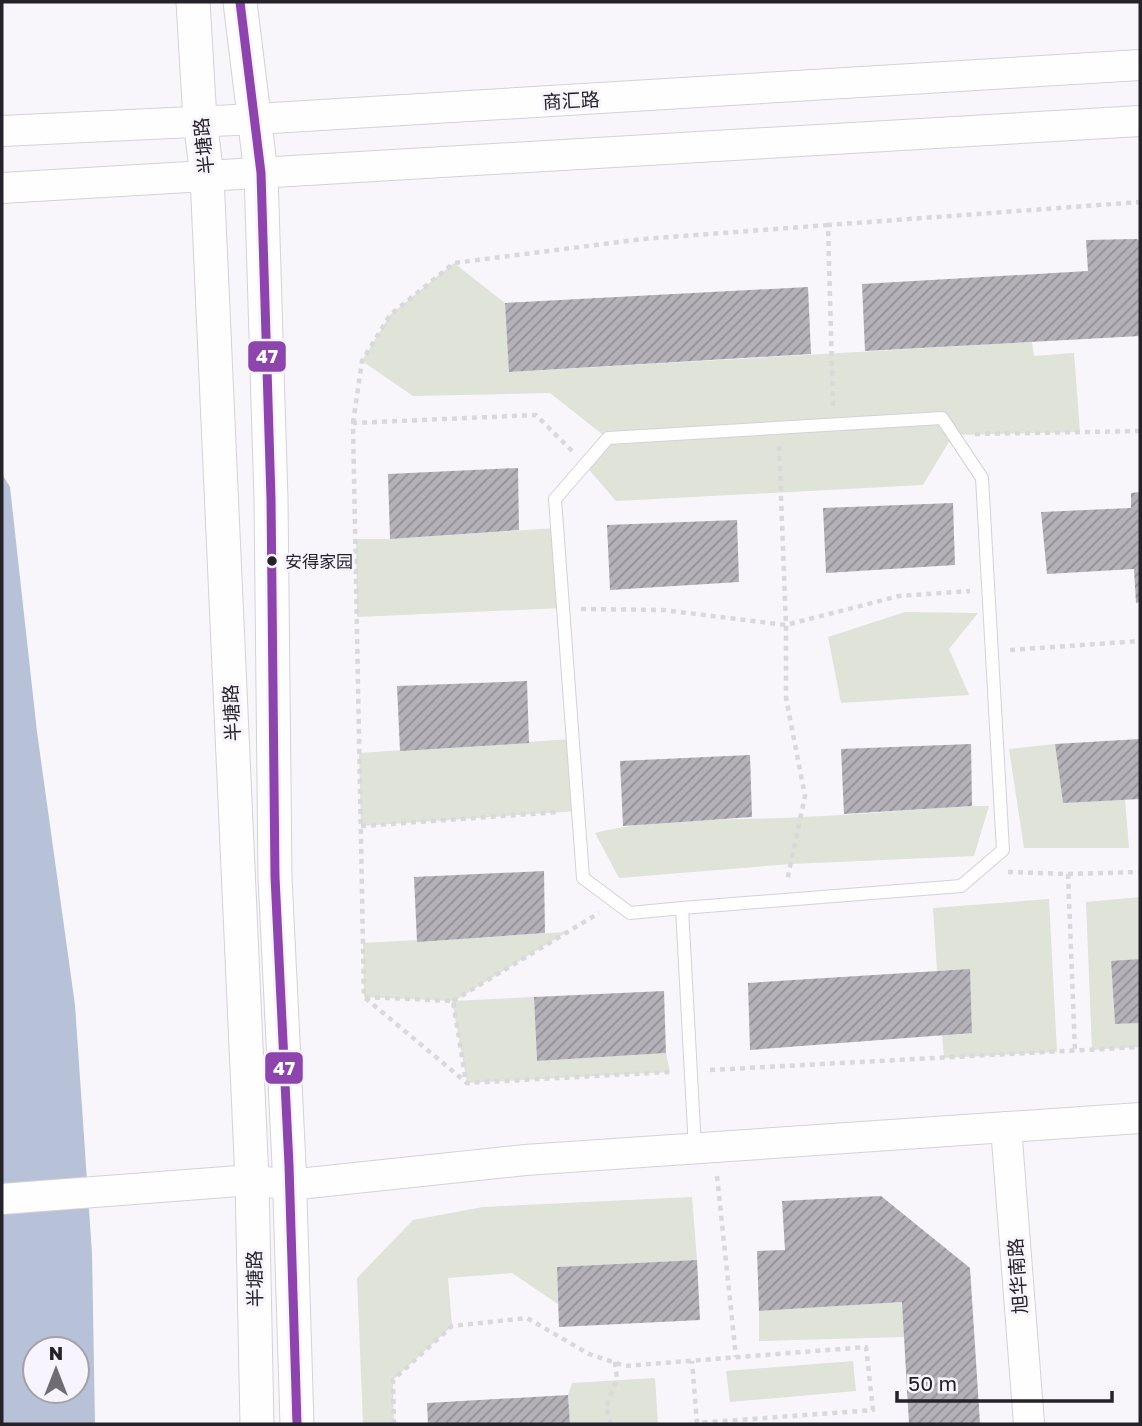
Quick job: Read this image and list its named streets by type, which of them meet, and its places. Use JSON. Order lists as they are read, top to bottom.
{
  "streets": {
    "main road": ["半塘路"],
    "street": ["商汇路", "旭华南路"]
  },
  "crossings": [
    ["商汇路", "半塘路"]
  ],
  "places": ["安得家园"],
  "lines": ["transit line 47"],
  "scale_bar": "50 m",
  "north": "top"
}
